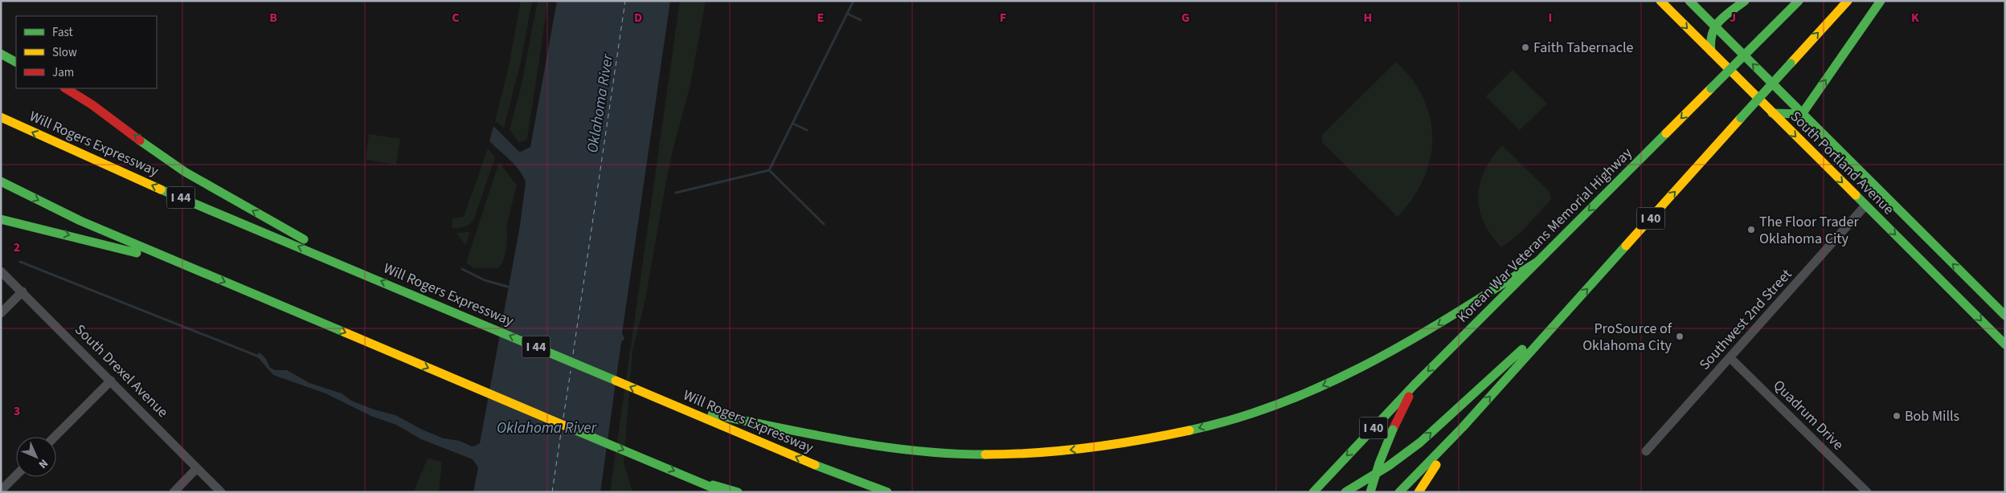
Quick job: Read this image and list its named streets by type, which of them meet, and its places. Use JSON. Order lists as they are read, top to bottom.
{
  "streets": {
    "main road": [
      "Will Rogers Expressway",
      "South Portland Avenue",
      "I 44",
      "I 40",
      "Korean War Veterans Memorial Highway"
    ],
    "street": ["Southwest 2nd Street", "South Drexel Avenue", "Quadrum Drive"]
  },
  "crossings": [
    ["South Portland Avenue", "Southwest 2nd Street"],
    ["Southwest 2nd Street", "Quadrum Drive"]
  ],
  "water": ["Oklahoma River"],
  "places": [
    "Faith Tabernacle",
    "The Floor Trader Oklahoma City",
    "ProSource of Oklahoma City",
    "Bob Mills"
  ],
  "legend": ["Fast", "Slow", "Jam"],
  "north": "bottom right",
  "grid": {
    "columns": [
      "B",
      "C",
      "D",
      "E",
      "F",
      "G",
      "H",
      "I",
      "J",
      "K"
    ],
    "rows": ["2", "3"]
  }
}
